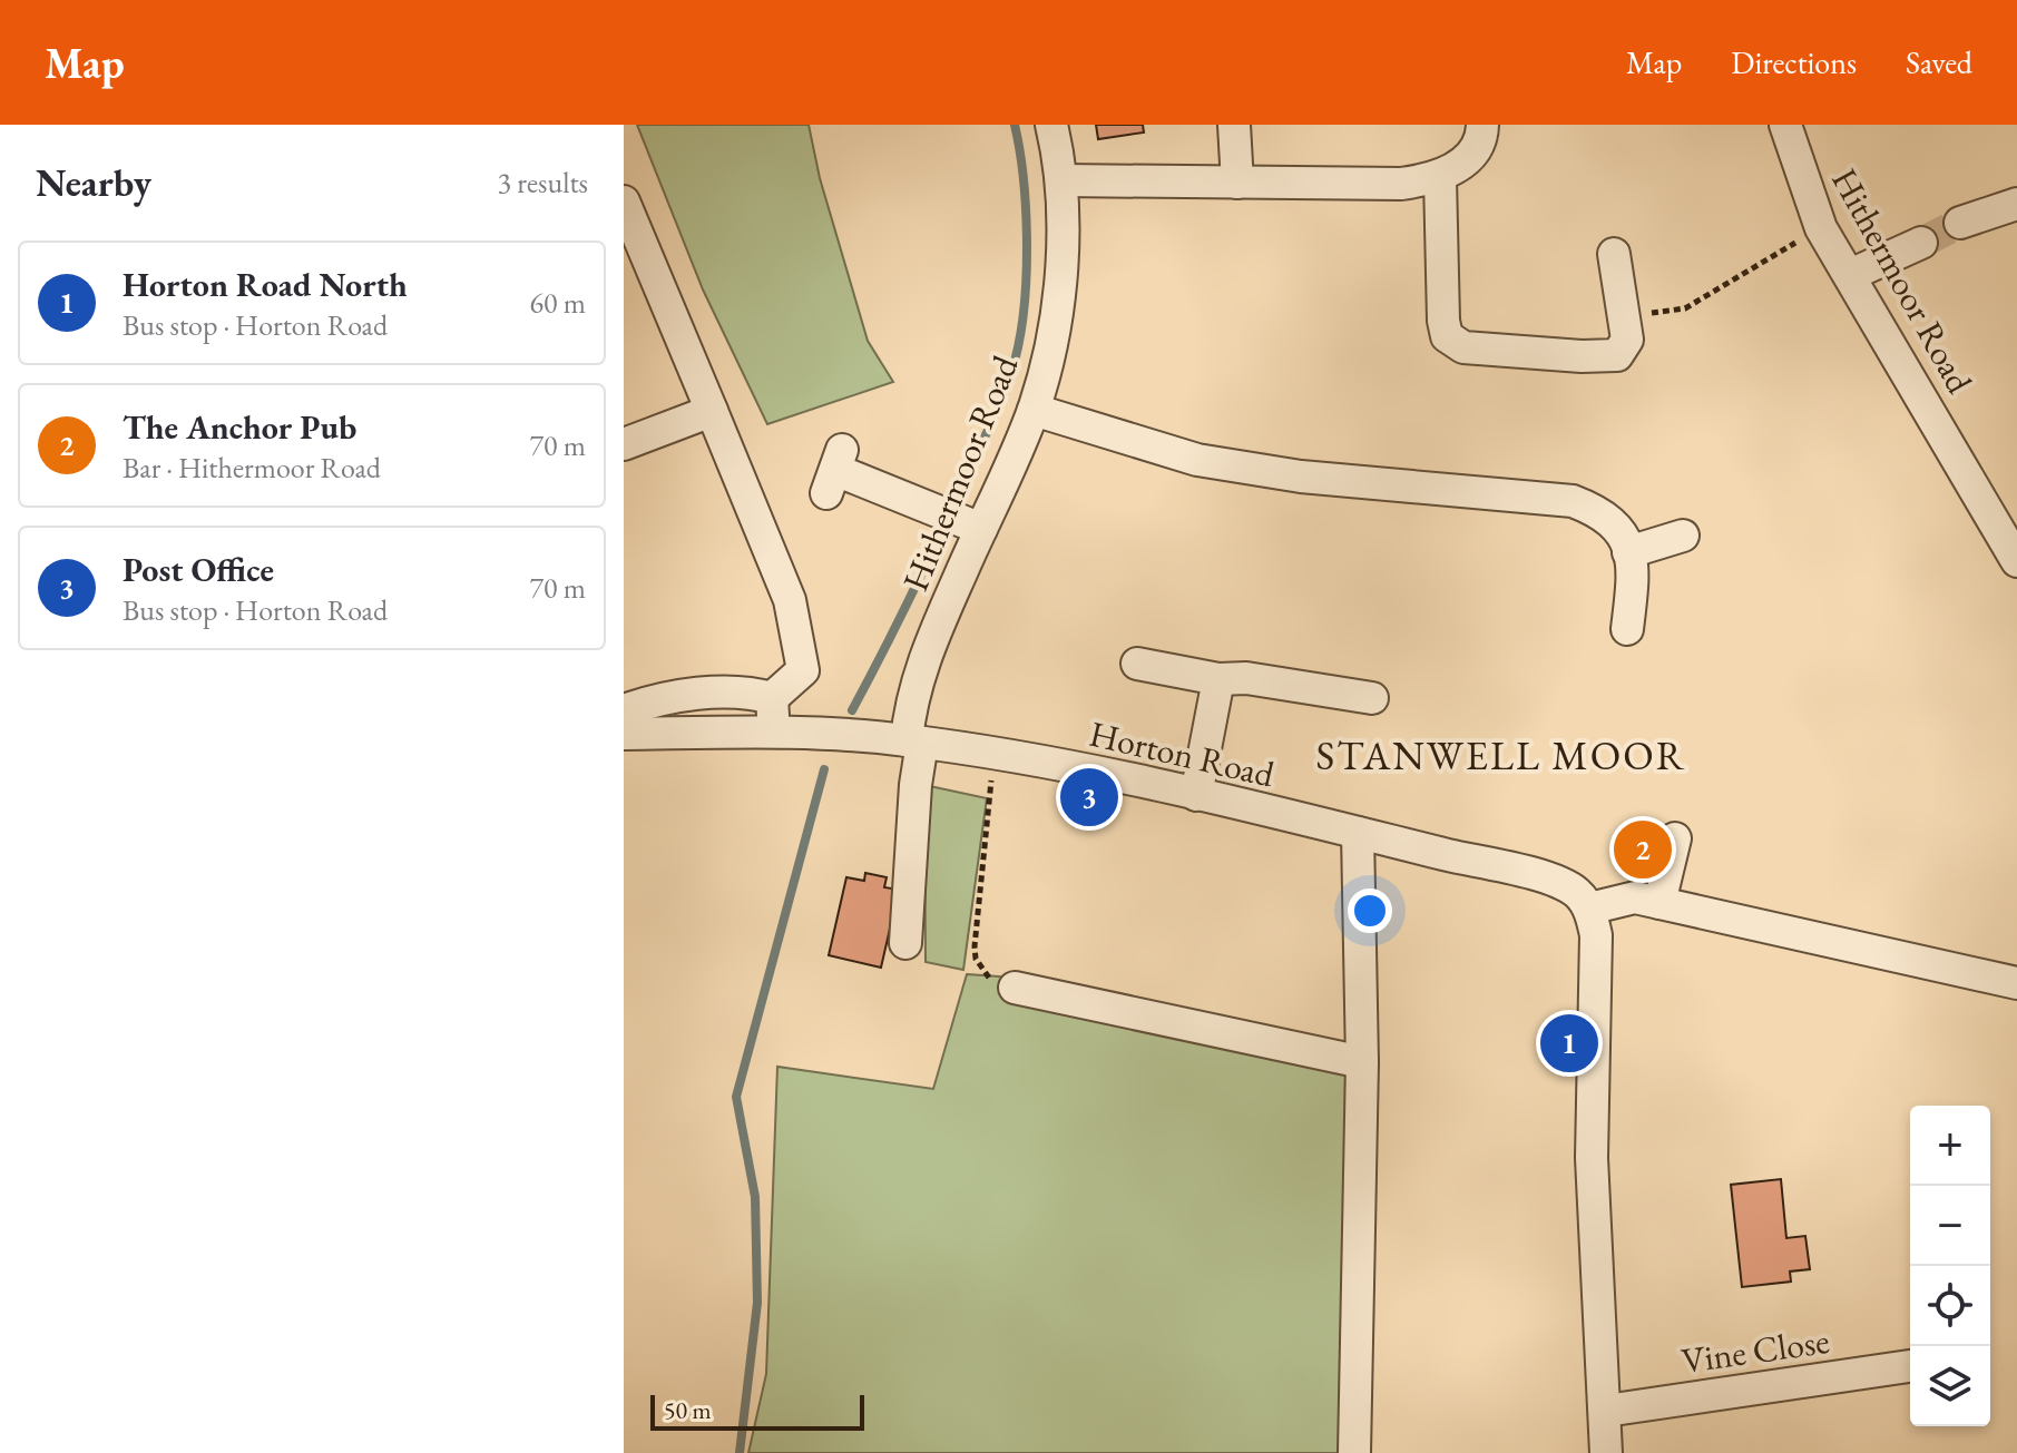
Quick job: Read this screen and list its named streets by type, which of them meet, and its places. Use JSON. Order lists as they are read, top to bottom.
{
  "streets": {
    "street": ["Hithermoor Road", "Horton Road", "Vine Close"]
  },
  "crossings": [
    ["Hithermoor Road", "Horton Road"]
  ],
  "districts": ["STANWELL MOOR"],
  "scale_bar": "50 m",
  "page": {
    "header": "Map",
    "nav": ["Map", "Directions", "Saved"],
    "heading": ["Nearby", "3 results"],
    "list": [
      {
        "mark": "1",
        "name": "Horton Road North",
        "note": "Bus stop · Horton Road",
        "value": "60 m"
      },
      {
        "mark": "2",
        "name": "The Anchor Pub",
        "note": "Bar · Hithermoor Road",
        "value": "70 m"
      },
      {
        "mark": "3",
        "name": "Post Office",
        "note": "Bus stop · Horton Road",
        "value": "70 m"
      }
    ],
    "pins": ["3", "2", "1"],
    "map_buttons": ["+", "−"],
    "scale": "50 m"
  }
}
